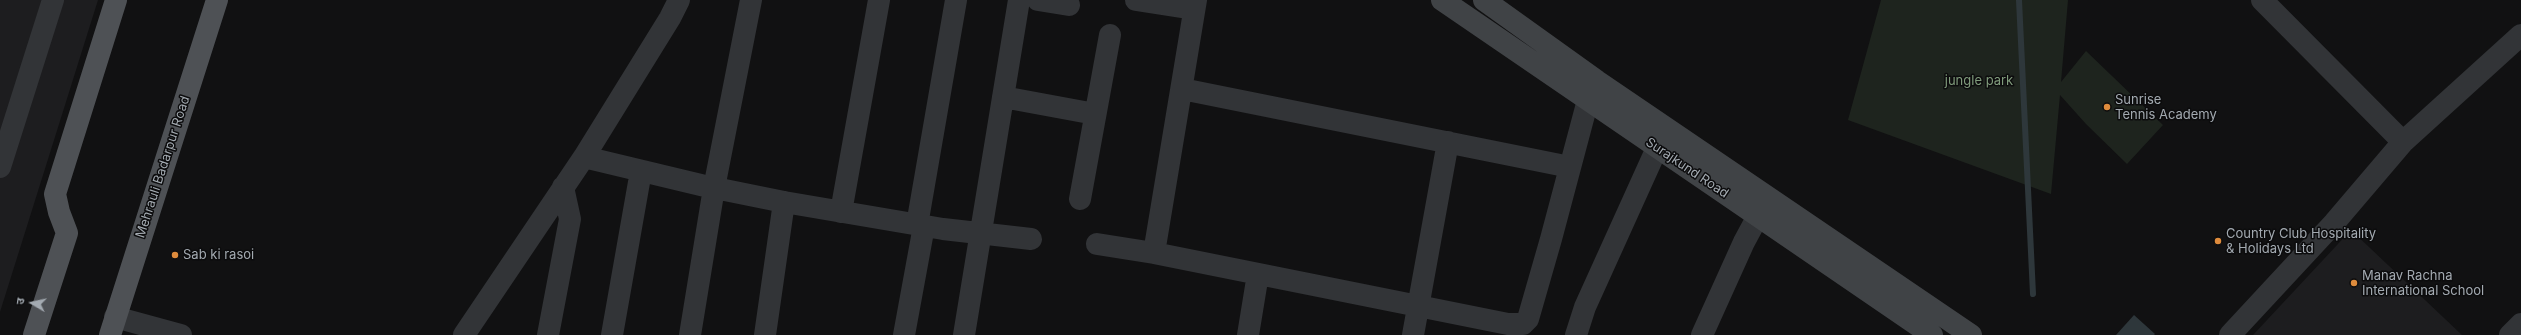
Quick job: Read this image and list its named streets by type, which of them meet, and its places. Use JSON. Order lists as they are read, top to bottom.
{
  "streets": {
    "main road": ["Mehrauli Badarpur Road", "Surajkund Road"]
  },
  "parks": ["jungle park"],
  "places": [
    "Sunrise Tennis Academy",
    "Country Club Hospitality & Holidays Ltd",
    "Sab ki rasoi",
    "Manav Rachna International School"
  ],
  "north": "left"
}
